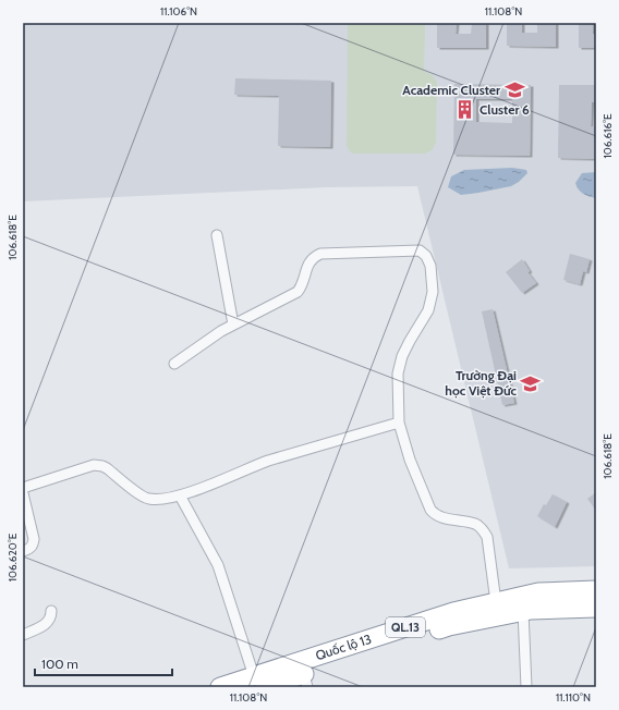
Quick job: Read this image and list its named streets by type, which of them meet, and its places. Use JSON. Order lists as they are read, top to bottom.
{
  "streets": {
    "highway": ["QL.13", "Quốc lộ 13"]
  },
  "places": {
    "school or university": ["Academic Cluster", "Trường Đại học Việt Đức"],
    "building": ["Cluster 6"]
  },
  "scale_bar": "100 m",
  "coordinates": [
    "11.106°N",
    "11.108°N",
    "106.616°E",
    "106.618°E",
    "106.620°E",
    "11.110°N"
  ]
}
